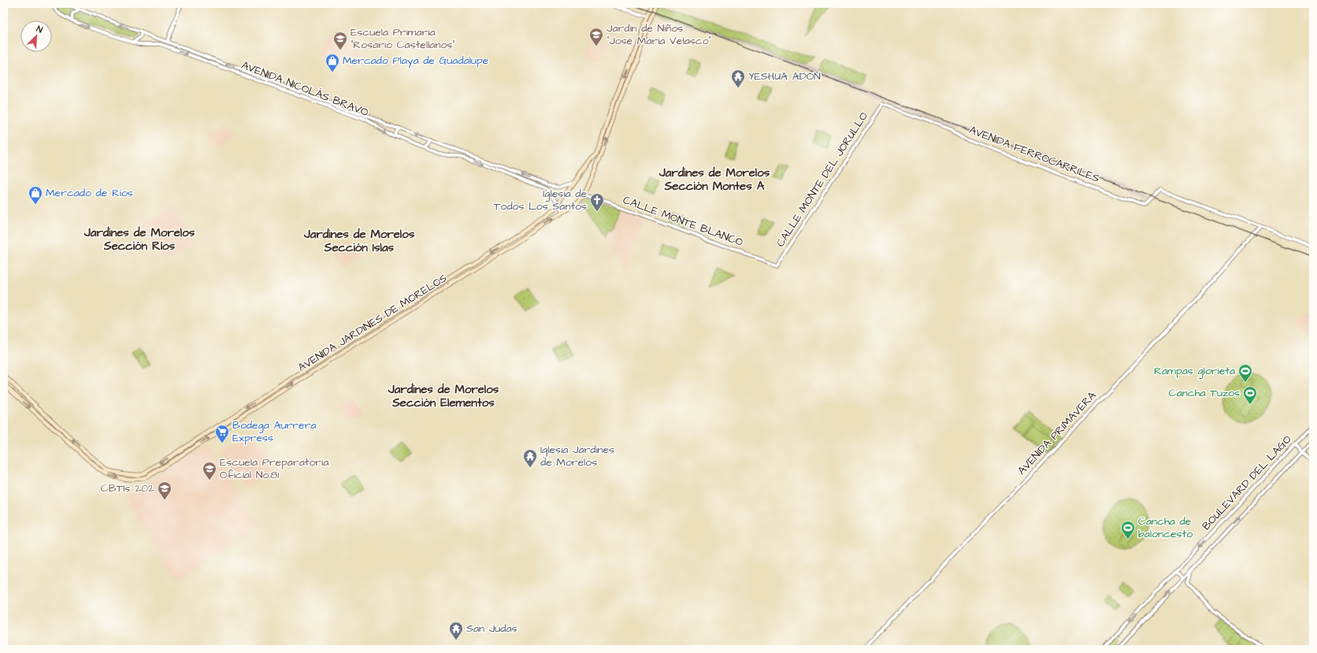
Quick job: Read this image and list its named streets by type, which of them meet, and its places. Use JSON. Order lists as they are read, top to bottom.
{
  "streets": {
    "main road": ["AVENIDA JARDINES DE MORELOS"],
    "street": [
      "AVENIDA NICOLÁS BRAVO",
      "AVENIDA FERROCARRILES",
      "CALLE MONTE DEL JORULLO",
      "CALLE MONTE BLANCO",
      "AVENIDA PRIMAVERA",
      "BOULEVARD DEL LAGO"
    ]
  },
  "crossings": [
    ["AVENIDA NICOLÁS BRAVO", "AVENIDA JARDINES DE MORELOS"],
    ["AVENIDA FERROCARRILES", "CALLE MONTE DEL JORULLO"],
    ["AVENIDA FERROCARRILES", "AVENIDA PRIMAVERA"],
    ["CALLE MONTE DEL JORULLO", "CALLE MONTE BLANCO"],
    ["CALLE MONTE BLANCO", "AVENIDA JARDINES DE MORELOS"]
  ],
  "districts": [
    "Jardines de Morelos Sección Montes A",
    "Jardines de Morelos Sección Ríos",
    "Jardines de Morelos Sección Islas",
    "Jardines de Morelos Sección Elementos"
  ],
  "places": {
    "school or university": [
      "Jardín de Niños \"José María Velasco\"",
      "Escuela Primaria \"Rosario Castellanos\"",
      "Escuela Preparatoria Oficial No.81",
      "CBTIs 202"
    ],
    "shop": ["Mercado Playa de Guadalupe", "Mercado de Ríos"],
    "temple": ["YESHUA ADON", "Iglesia Jardines de Morelos", "San Judas"],
    "church": ["Iglesia de Todos Los Santos"],
    "sports": ["Rampas glorieta", "Cancha Tuzos", "Cancha de baloncesto"],
    "supermarket": ["Bodega Aurrera Express"]
  },
  "north": "top right"
}
